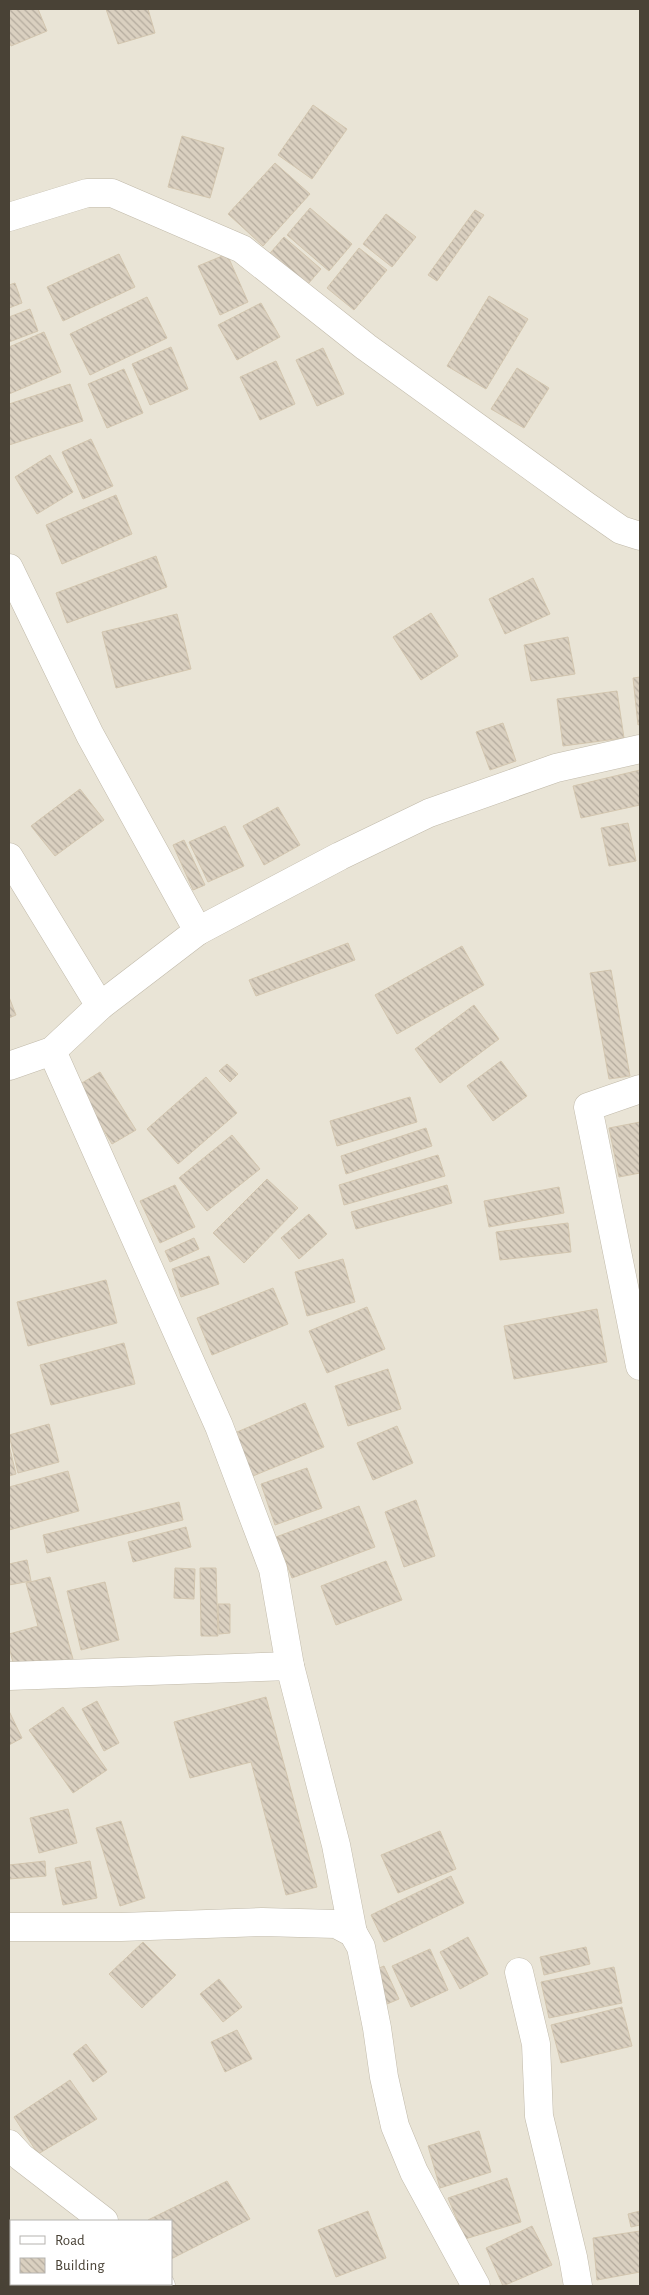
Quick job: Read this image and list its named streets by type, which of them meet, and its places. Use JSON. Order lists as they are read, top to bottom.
{
  "legend": ["Road", "Building"]
}
